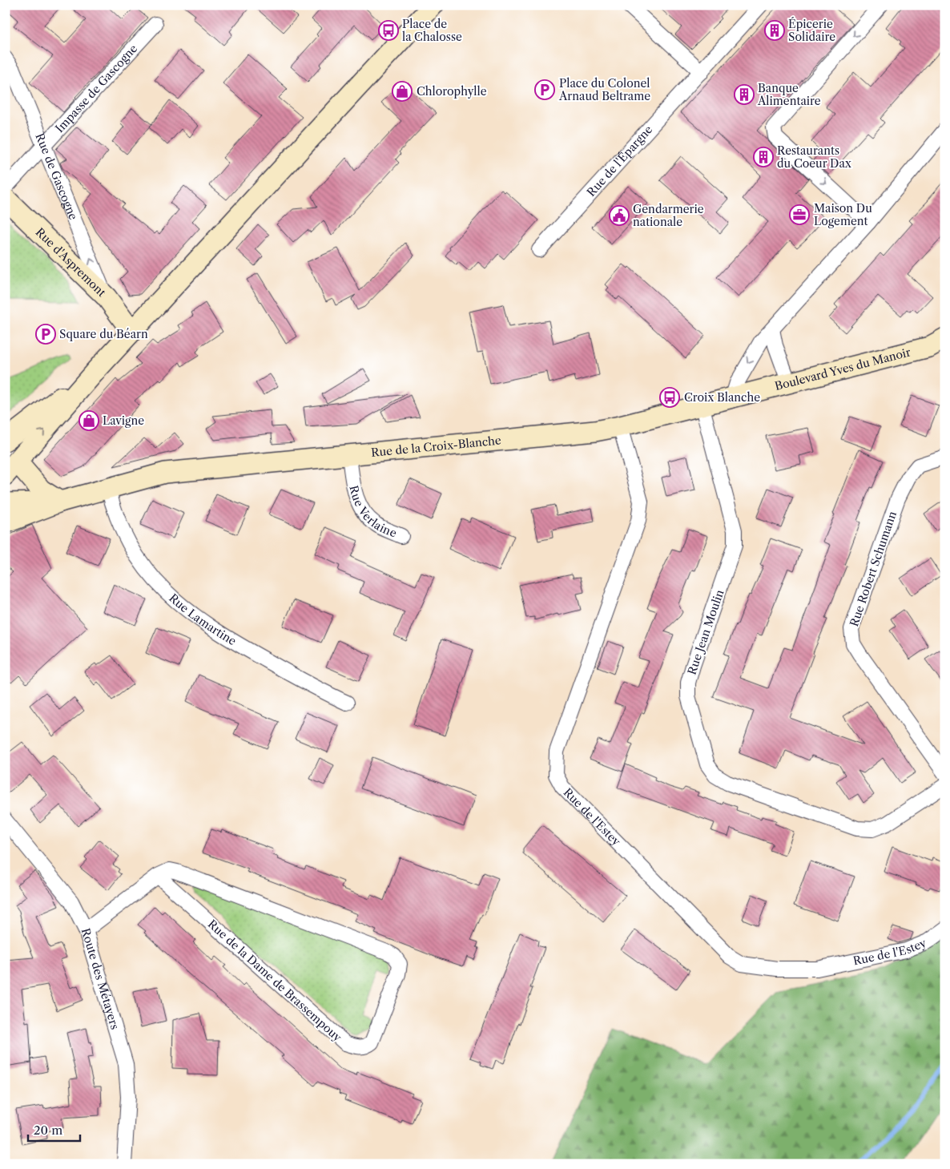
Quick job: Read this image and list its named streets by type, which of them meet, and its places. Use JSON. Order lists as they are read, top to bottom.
{
  "streets": {
    "main road": ["Rue d'Aspremont", "Boulevard Yves du Manoir", "Rue de la Croix-Blanche"],
    "street": [
      "Impasse de Gascogne",
      "Rue de l'Épargne",
      "Rue de Gascogne",
      "Rue Verlaine",
      "Rue Robert Schumann",
      "Rue Lamartine",
      "Rue Jean Moulin",
      "Rue de l'Estey",
      "Route des Métayers",
      "Rue de la Dame de Brassempouy"
    ]
  },
  "crossings": [
    ["Impasse de Gascogne", "Rue de Gascogne"],
    ["Rue de Gascogne", "Rue d'Aspremont"],
    ["Boulevard Yves du Manoir", "Rue de la Croix-Blanche"],
    ["Rue de la Croix-Blanche", "Rue Verlaine"],
    ["Rue de la Croix-Blanche", "Rue Lamartine"],
    ["Rue de la Croix-Blanche", "Rue Jean Moulin"],
    ["Rue de la Croix-Blanche", "Rue de l'Estey"],
    ["Route des Métayers", "Rue de la Dame de Brassempouy"]
  ],
  "one_way": ["Rue de Gascogne"],
  "places": {
    "bus stop": ["Place de la Chalosse", "Croix Blanche"],
    "building": ["Épicerie Solidaire", "Banque Alimentaire", "Restaurants du Coeur Dax"],
    "parking": ["Place du Colonel Arnaud Beltrame", "Square du Béarn"],
    "shop": ["Chlorophylle", "Lavigne"],
    "office": ["Maison Du Logement"],
    "public building": ["Gendarmerie nationale"]
  },
  "scale_bar": "20 m"
}
